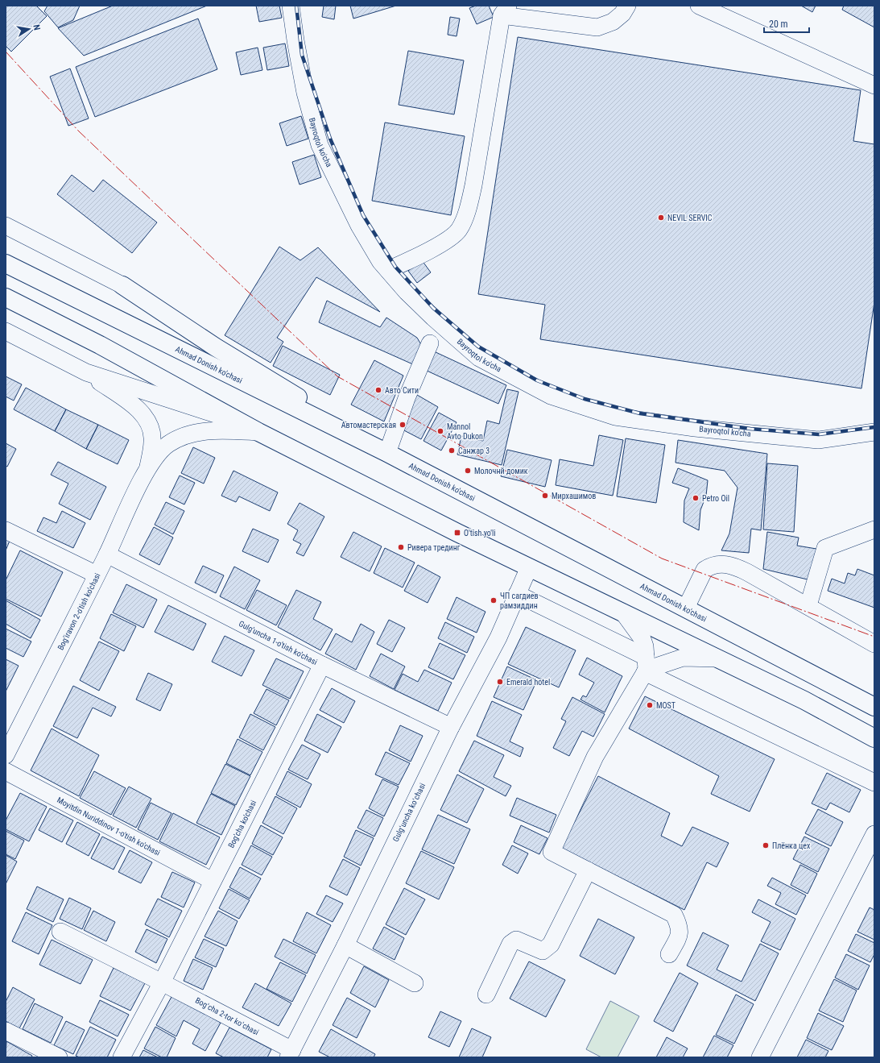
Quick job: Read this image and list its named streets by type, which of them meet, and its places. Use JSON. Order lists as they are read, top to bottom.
{
  "streets": {
    "main road": ["Ahmad Donish ko'chasi"],
    "street": [
      "Bayroqtol ko'cha",
      "Bog'iravon 2-o'tish ko'chasi",
      "Gulg'uncha 1-o'tish ko'chasi",
      "Gulgʻuncha koʻchasi",
      "Bog'cha ko'chasi",
      "Moyitdin Nuriddinov 1-o'tish ko'chasi",
      "Bogʻcha 2-tor koʻchasi"
    ]
  },
  "crossings": [
    ["Bog'iravon 2-o'tish ko'chasi", "Gulg'uncha 1-o'tish ko'chasi"],
    ["Gulg'uncha 1-o'tish ko'chasi", "Gulgʻuncha koʻchasi"],
    ["Gulg'uncha 1-o'tish ko'chasi", "Bog'cha ko'chasi"],
    ["Gulgʻuncha koʻchasi", "Bogʻcha 2-tor koʻchasi"],
    ["Bog'cha ko'chasi", "Moyitdin Nuriddinov 1-o'tish ko'chasi"],
    ["Bog'cha ko'chasi", "Bogʻcha 2-tor koʻchasi"]
  ],
  "places": {
    "other": [
      "NEVIL SERVIC",
      "Авто Сити",
      "Автомастерская",
      "Mannol Avto Dukon",
      "Санжар 3",
      "Молочнй домик",
      "Мирхашимов",
      "Petro Oil",
      "Ривера трединг",
      "ЧП сагдиев рамзиддин",
      "Emerald hotel",
      "MOST",
      "Плёнка цех"
    ],
    "transit": ["O'tish yo'li"]
  },
  "scale_bar": "20 m",
  "north": "right"
}
